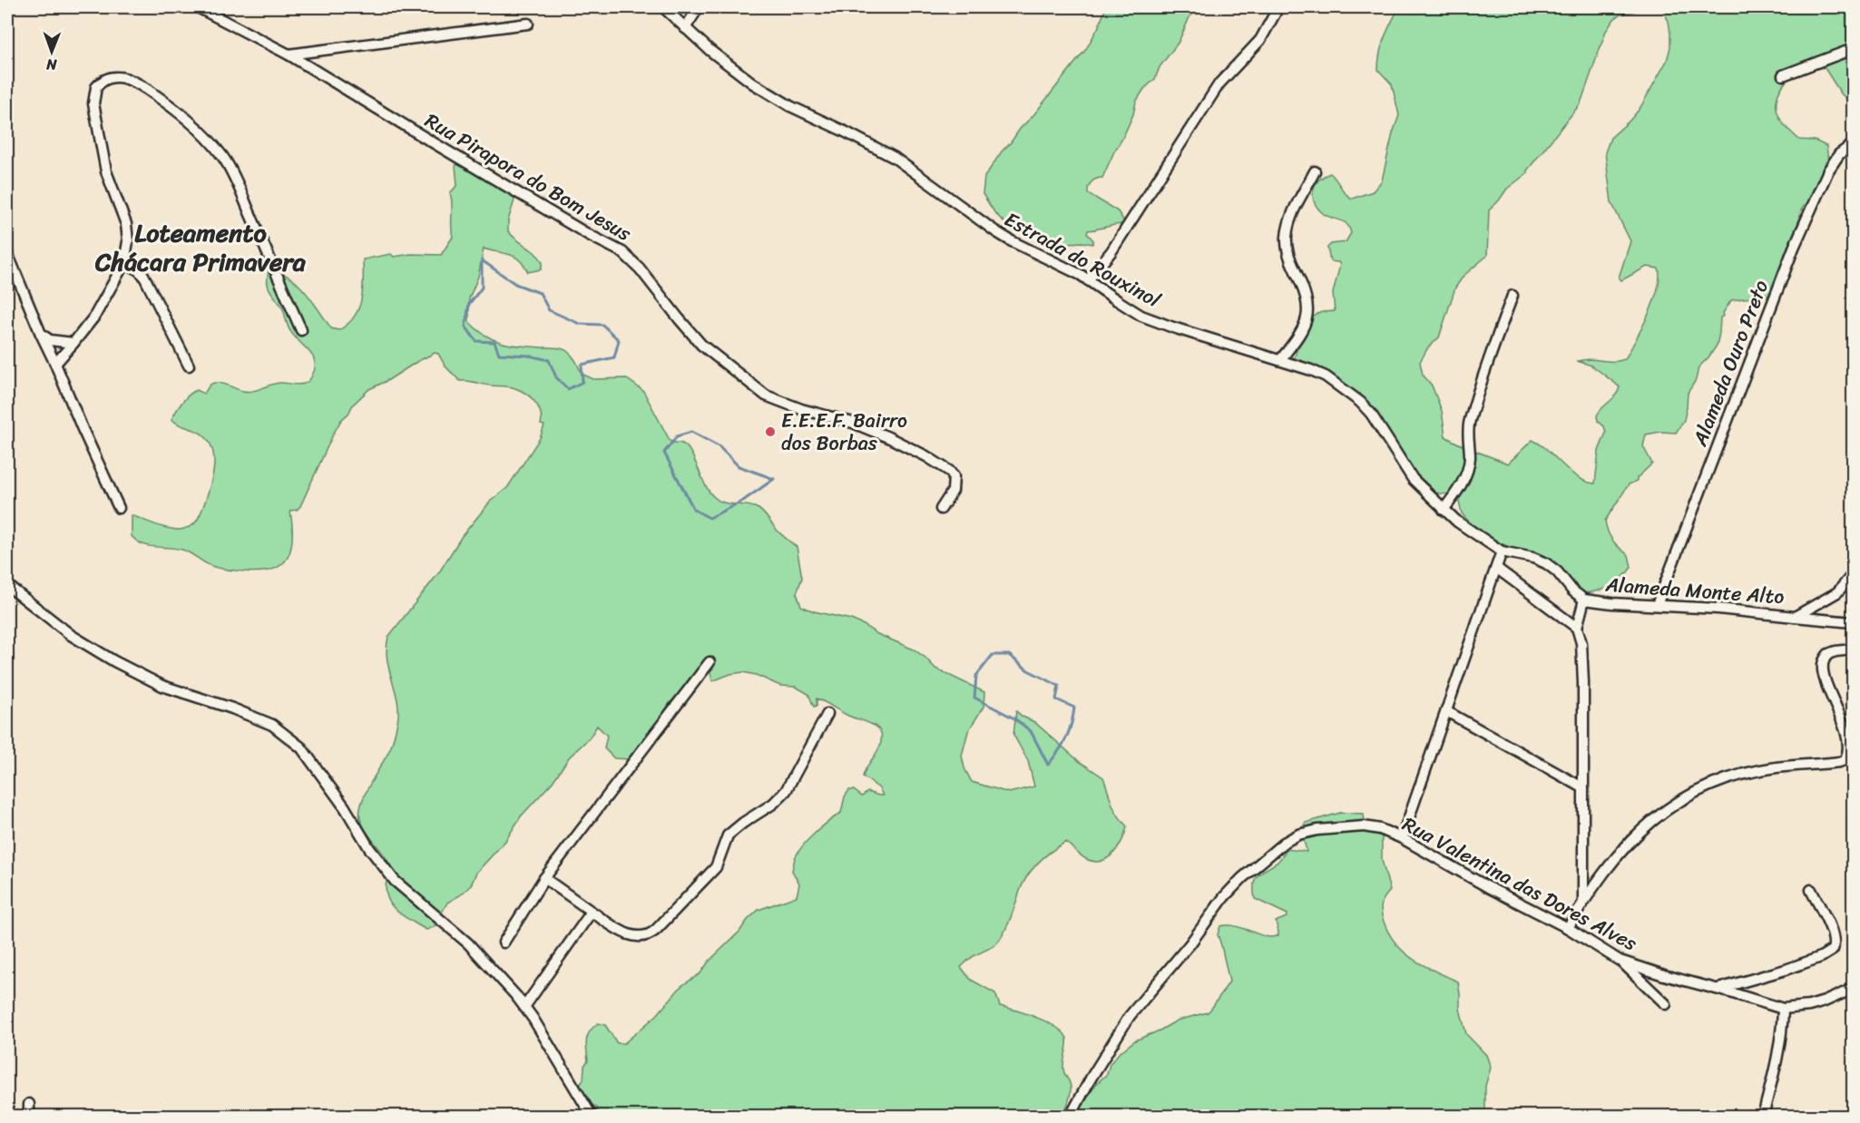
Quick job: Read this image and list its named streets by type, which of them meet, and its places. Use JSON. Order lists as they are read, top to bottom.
{
  "streets": {
    "street": [
      "Rua Pirapora do Bom Jesus",
      "Estrada do Rouxinol",
      "Alameda Ouro Preto",
      "Alameda Monte Alto",
      "Rua Valentina das Dores Alves"
    ]
  },
  "crossings": [
    ["Estrada do Rouxinol", "Alameda Monte Alto"],
    ["Alameda Ouro Preto", "Alameda Monte Alto"]
  ],
  "districts": ["Loteamento Chácara Primavera"],
  "places": ["E.E.E.F. Bairro dos Borbas"],
  "north": "bottom"
}
